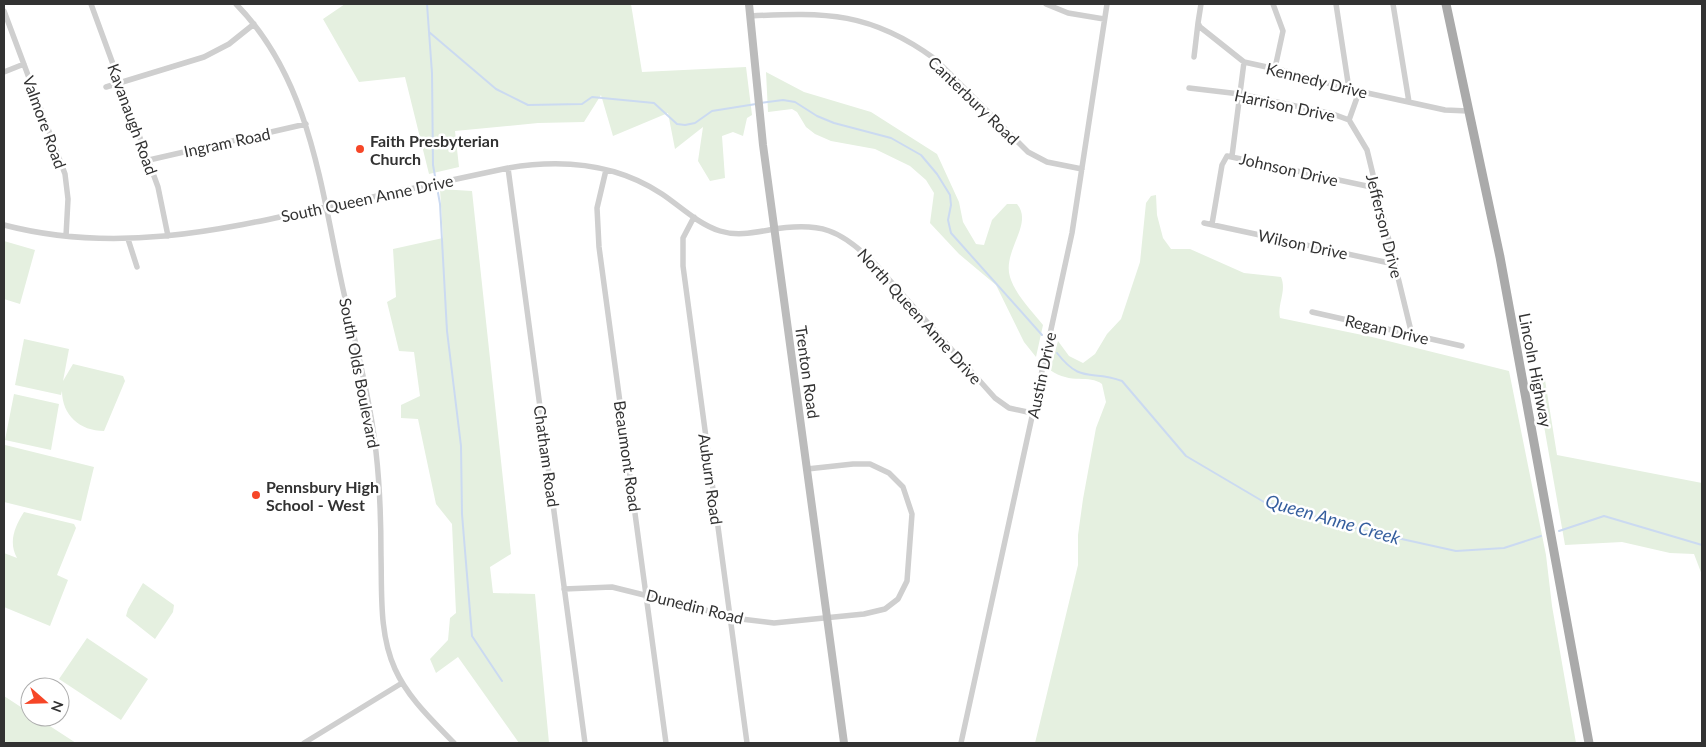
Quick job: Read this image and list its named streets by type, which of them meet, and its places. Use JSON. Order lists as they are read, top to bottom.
{
  "streets": {
    "main road": ["Lincoln Highway", "Trenton Road"],
    "street": [
      "Kennedy Drive",
      "Canterbury Road",
      "Harrison Drive",
      "Kavanaugh Road",
      "Valmore Road",
      "Ingram Road",
      "Johnson Drive",
      "South Queen Anne Drive",
      "Jefferson Drive",
      "Wilson Drive",
      "North Queen Anne Drive",
      "Regan Drive",
      "South Olds Boulevard",
      "Austin Drive",
      "Chatham Road",
      "Beaumont Road",
      "Auburn Road",
      "Dunedin Road"
    ]
  },
  "crossings": [
    ["Kennedy Drive", "Harrison Drive"],
    ["Kennedy Drive", "Lincoln Highway"],
    ["Canterbury Road", "Trenton Road"],
    ["Canterbury Road", "Austin Drive"],
    ["Harrison Drive", "Jefferson Drive"],
    ["Kavanaugh Road", "Ingram Road"],
    ["Kavanaugh Road", "South Queen Anne Drive"],
    ["Valmore Road", "South Queen Anne Drive"],
    ["Ingram Road", "South Olds Boulevard"],
    ["Johnson Drive", "Jefferson Drive"],
    ["South Queen Anne Drive", "North Queen Anne Drive"],
    ["South Queen Anne Drive", "Trenton Road"],
    ["South Queen Anne Drive", "South Olds Boulevard"],
    ["South Queen Anne Drive", "Chatham Road"],
    ["South Queen Anne Drive", "Beaumont Road"],
    ["South Queen Anne Drive", "Auburn Road"],
    ["Jefferson Drive", "Wilson Drive"],
    ["Jefferson Drive", "Regan Drive"],
    ["North Queen Anne Drive", "Trenton Road"],
    ["North Queen Anne Drive", "Austin Drive"],
    ["Trenton Road", "Dunedin Road"],
    ["Chatham Road", "Dunedin Road"],
    ["Beaumont Road", "Dunedin Road"],
    ["Auburn Road", "Dunedin Road"]
  ],
  "water": ["Queen Anne Creek"],
  "places": ["Faith Presbyterian Church", "Pennsbury High School - West"],
  "north": "right"
}
